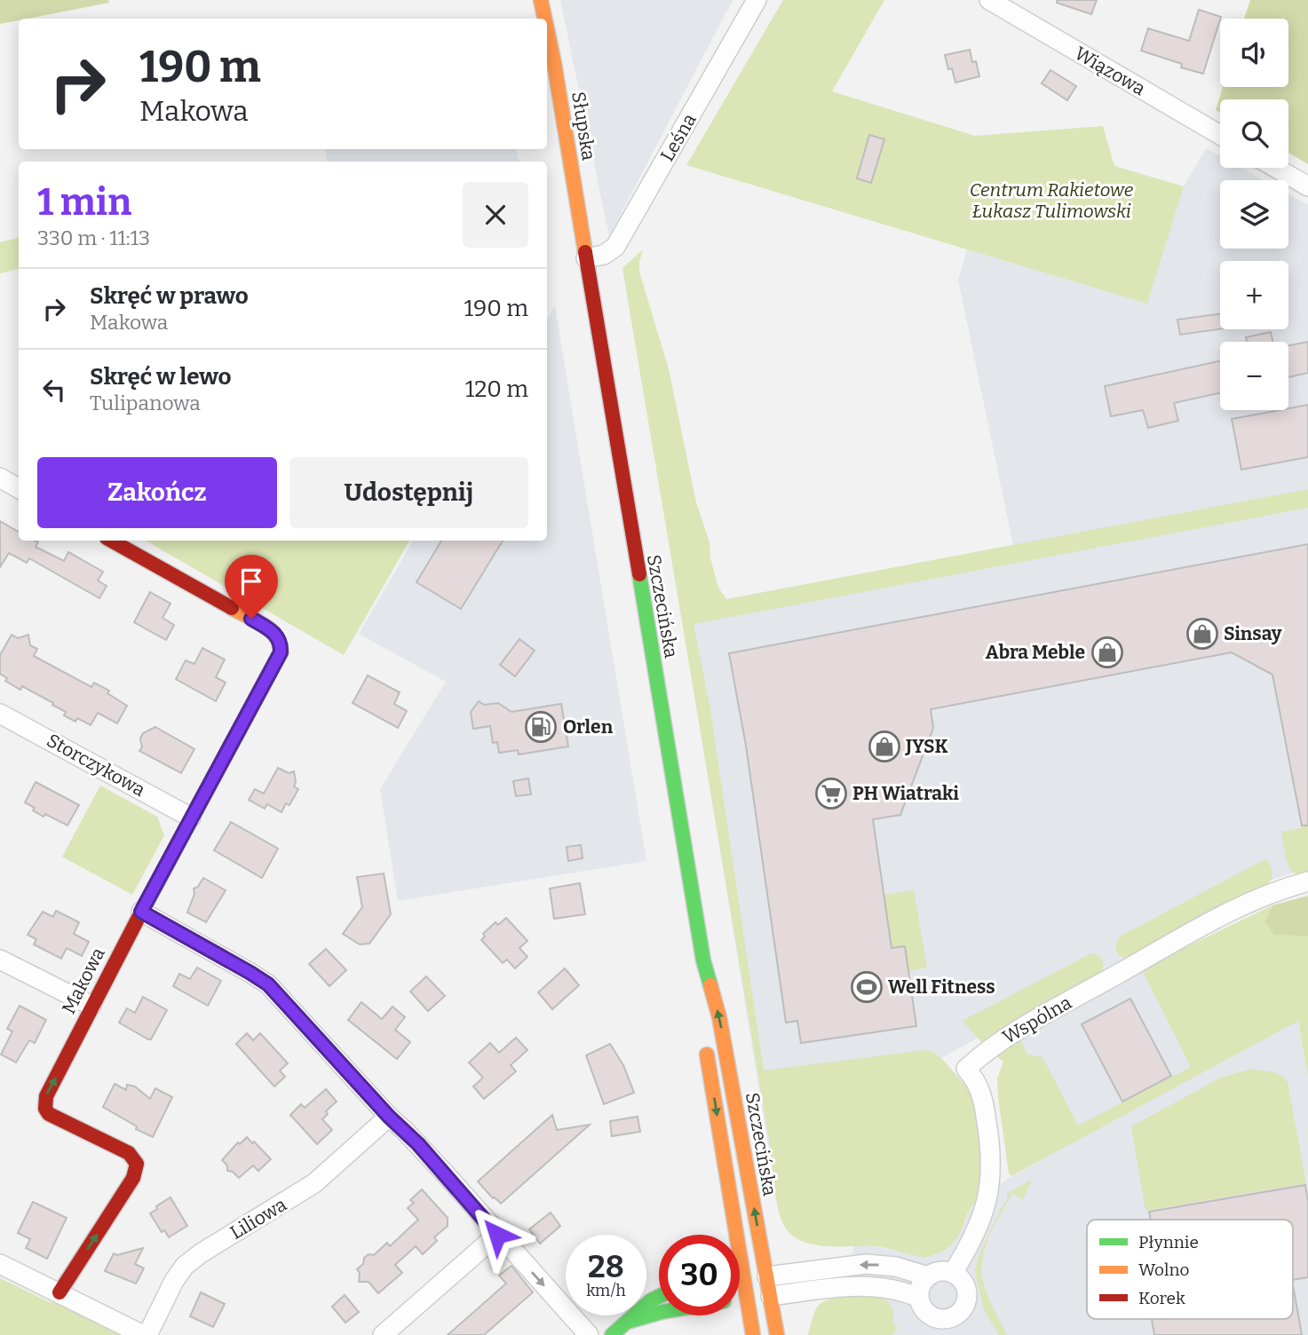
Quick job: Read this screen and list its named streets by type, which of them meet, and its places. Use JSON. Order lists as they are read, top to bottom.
{
  "streets": {
    "main road": ["Słupska", "Szczecińska", "Makowa"],
    "street": [
      "Wiązowa",
      "Leśna",
      "Storczykowa",
      "Wspólna",
      "Liliowa"
    ]
  },
  "crossings": [
    ["Słupska", "Leśna"],
    ["Słupska", "Szczecińska"],
    ["Leśna", "Szczecińska"],
    ["Storczykowa", "Makowa"]
  ],
  "parks": ["Centrum Rakietowe Łukasz Tulimowski"],
  "places": {
    "shop": ["Sinsay", "Abra Meble", "JYSK"],
    "fuel station": ["Orlen"],
    "supermarket": ["PH Wiatraki"],
    "sports": ["Well Fitness"]
  },
  "legend": ["Płynnie", "Wolno", "Korek"],
  "page": {
    "map_buttons": ["+", "−"],
    "turn": ["190 m", "Makowa"],
    "heading": ["1 min", "330 m · 11:13"],
    "list": [
      {
        "name": "Skręć w prawo",
        "note": "Makowa",
        "value": "190 m"
      },
      {
        "name": "Skręć w lewo",
        "note": "Tulipanowa",
        "value": "120 m"
      }
    ],
    "buttons": ["Zakończ", "Udostępnij"],
    "speed": "28 km/h",
    "limit": "30"
  }
}
